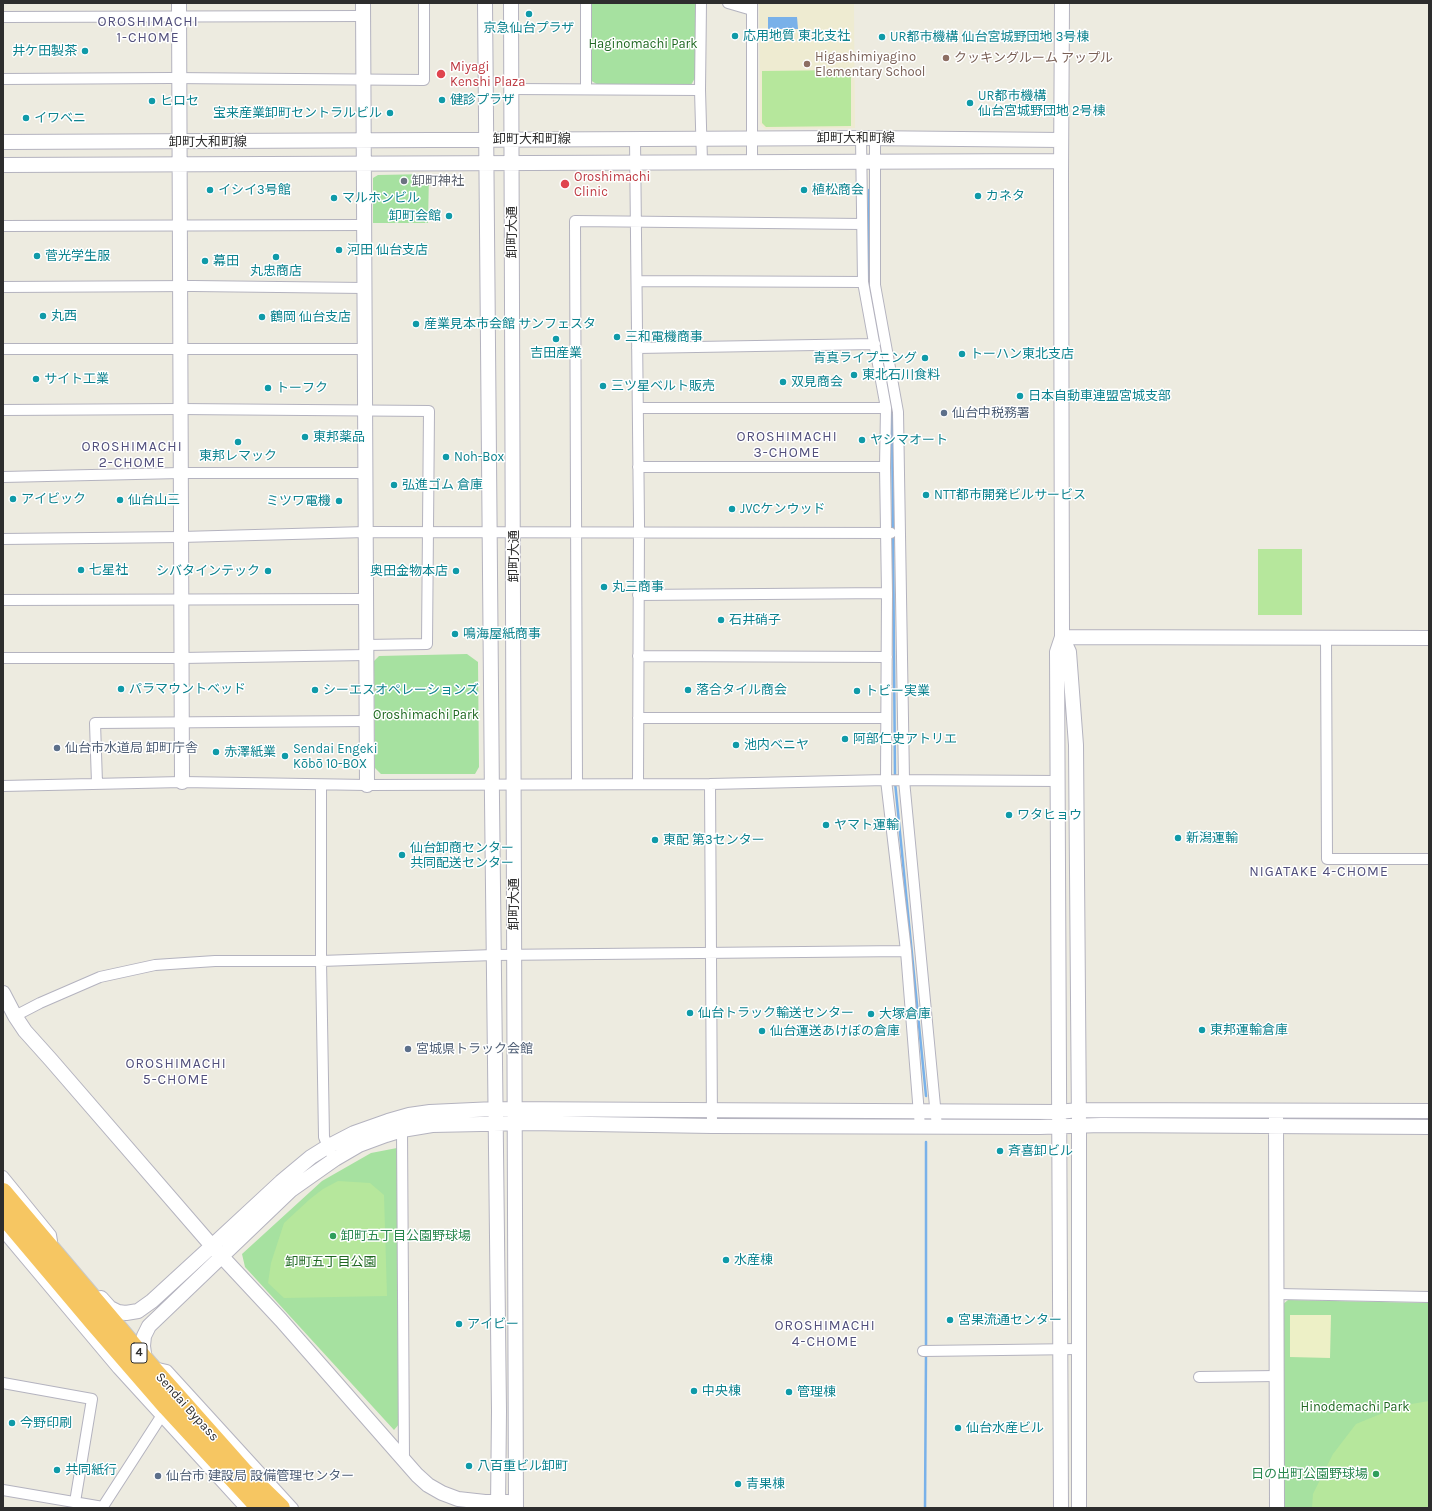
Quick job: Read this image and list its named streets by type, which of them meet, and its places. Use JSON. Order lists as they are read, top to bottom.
{
  "streets": {
    "highway": ["4", "Sendai Bypass"],
    "street": ["卸町大和町線", "卸町大通"]
  },
  "crossings": [
    ["卸町大和町線", "卸町大通"]
  ],
  "districts": [
    "OROSHIMACHI 1-CHOME",
    "OROSHIMACHI 3-CHOME",
    "OROSHIMACHI 2-CHOME",
    "NIGATAKE 4-CHOME",
    "OROSHIMACHI 5-CHOME",
    "OROSHIMACHI 4-CHOME"
  ],
  "parks": [
    "Haginomachi Park",
    "Oroshimachi Park",
    "卸町五丁目公園",
    "Hinodemachi Park"
  ],
  "places": [
    "京急仙台プラザ",
    "応用地質 東北支社",
    "UR都市機構 仙台宮城野団地 3号棟",
    "井ケ田製茶",
    "クッキングルーム アップル",
    "Higashimiyagino Elementary School",
    "Miyagi Kenshi Plaza",
    "健診プラザ",
    "ヒロセ",
    "UR都市機構 仙台宮城野団地 2号棟",
    "宝来産業卸町セントラルビル",
    "イワベニ",
    "卸町神社",
    "Oroshimachi Clinic",
    "イシイ3号館",
    "植松商会",
    "カネタ",
    "マルホンビル",
    "卸町会館",
    "河田 仙台支店",
    "菅光学生服",
    "丸忠商店",
    "幕田",
    "丸西",
    "鶴岡 仙台支店",
    "産業見本市会館 サンフェスタ",
    "三和電機商事",
    "吉田産業",
    "トーハン東北支店",
    "青真ライプニング",
    "東北石川食料",
    "サイト工業",
    "双見商会",
    "三ツ星ベルト販売",
    "トーフク",
    "日本自動車連盟宮城支部",
    "仙台中税務署",
    "東邦薬品",
    "ヤシマオート",
    "東邦レマック",
    "Noh-Box",
    "弘進ゴム 倉庫",
    "NTT都市開発ビルサービス",
    "アイビック",
    "仙台山三",
    "ミツワ電機",
    "JVCケンウッド",
    "七星社",
    "シバタインテック",
    "奥田金物本店",
    "丸三商事",
    "石井硝子",
    "鳴海屋紙商事",
    "パラマウントベッド",
    "シーエスオペレーションズ",
    "落合タイル商会",
    "トビー実業",
    "阿部仁史アトリエ",
    "池内ベニヤ",
    "仙台市水道局 卸町庁舎",
    "赤澤紙業",
    "Sendai Engeki Kōbō 10-BOX",
    "ワタヒョウ",
    "ヤマト運輸",
    "新潟運輸",
    "東配 第3センター",
    "仙台卸商センター 共同配送センター",
    "仙台トラック輸送センター",
    "大塚倉庫",
    "東邦運輸倉庫",
    "仙台運送あけぼの倉庫",
    "宮城県トラック会館",
    "斉喜卸ビル",
    "卸町五丁目公園野球場",
    "水産棟",
    "宮果流通センター",
    "アイビー",
    "中央棟",
    "管理棟",
    "今野印刷",
    "仙台水産ビル",
    "八百重ビル卸町",
    "共同紙行",
    "日の出町公園野球場",
    "仙台市 建設局 設備管理センター",
    "青果棟"
  ]
}
